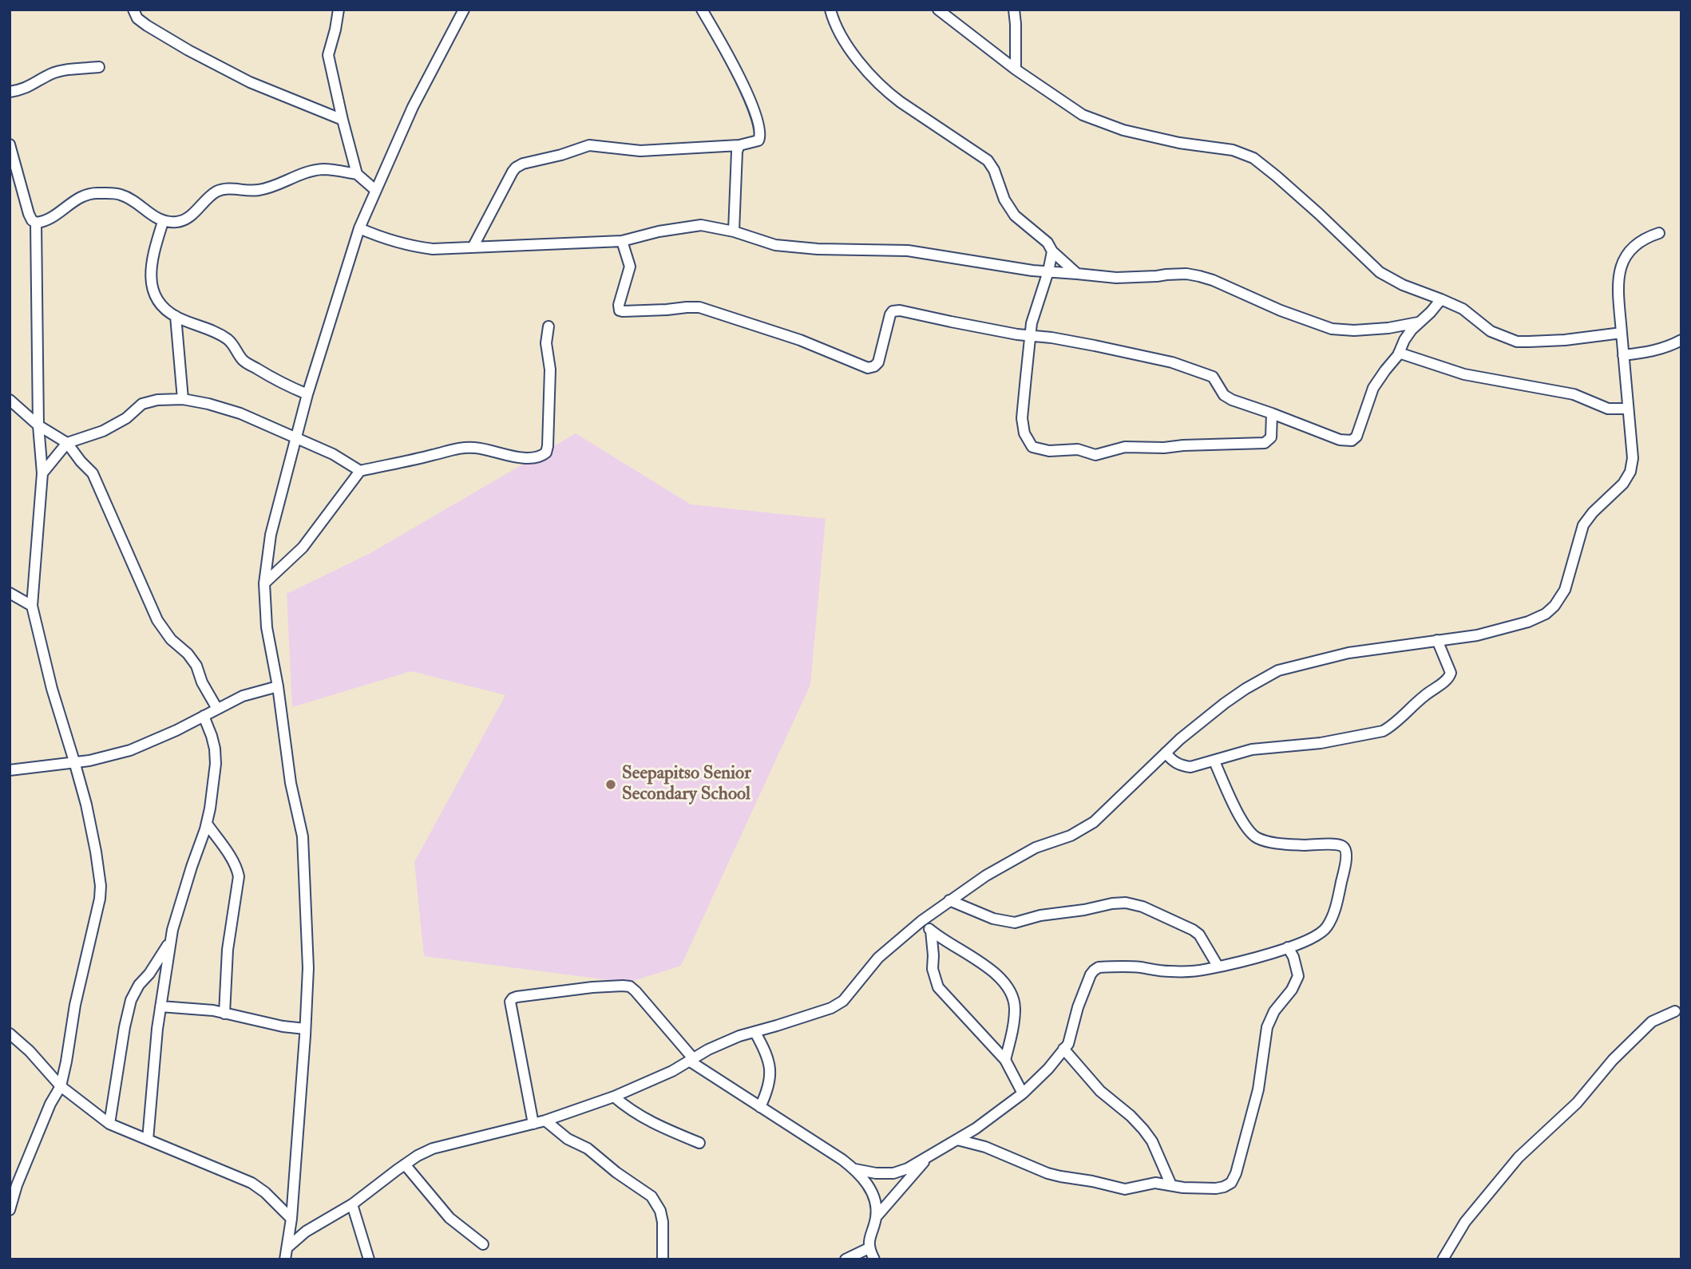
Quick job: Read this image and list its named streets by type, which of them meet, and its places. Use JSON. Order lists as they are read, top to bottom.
{
  "places": ["Seepapitso Senior Secondary School"]
}
